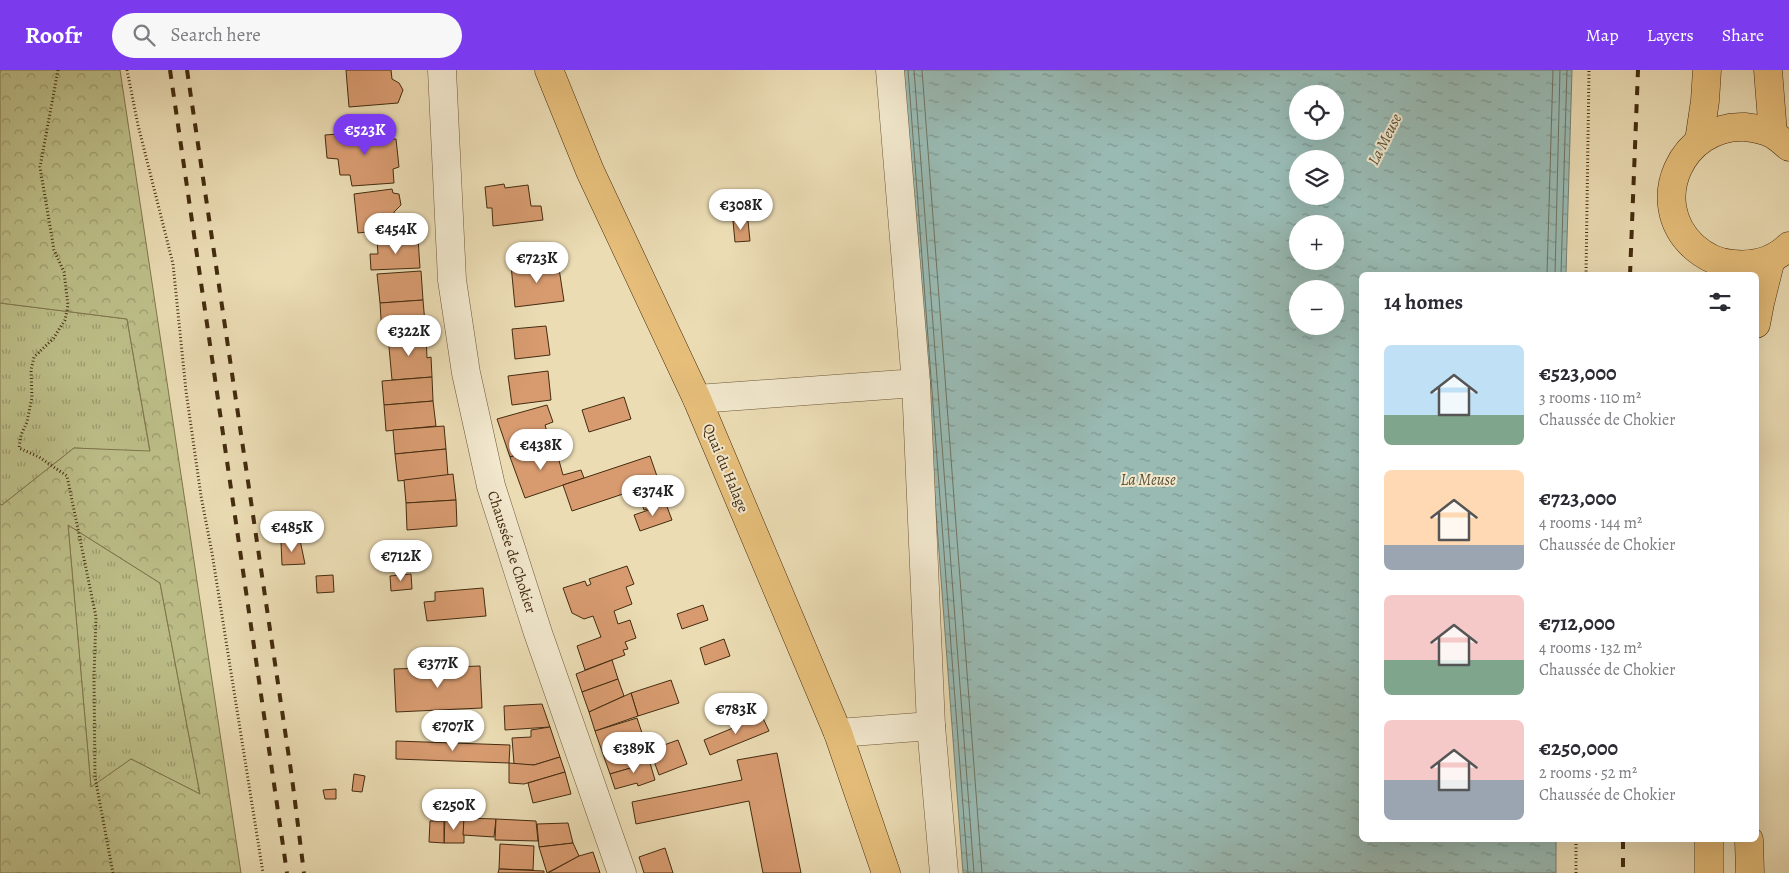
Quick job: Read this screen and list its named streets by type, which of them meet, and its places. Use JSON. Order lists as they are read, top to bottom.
{
  "streets": {
    "main road": ["Quai du Halage"],
    "street": ["Chaussée de Chokier"]
  },
  "water": ["La Meuse"],
  "page": {
    "header": "Roofr",
    "search": "Search here",
    "nav": ["Map", "Layers", "Share"],
    "map_buttons": ["+", "−"],
    "price": [
      "€523K",
      "€308K",
      "€454K",
      "€723K",
      "€322K",
      "€438K",
      "€374K",
      "€485K",
      "€712K",
      "€377K",
      "€783K",
      "€707K",
      "€389K",
      "€250K"
    ],
    "heading": "14 homes",
    "list": [
      {
        "name": "€523,000",
        "note": "3 rooms · 110 m² · Chaussée de Chokier"
      },
      {
        "name": "€723,000",
        "note": "4 rooms · 144 m² · Chaussée de Chokier"
      },
      {
        "name": "€712,000",
        "note": "4 rooms · 132 m² · Chaussée de Chokier"
      },
      {
        "name": "€250,000",
        "note": "2 rooms · 52 m² · Chaussée de Chokier"
      }
    ]
  }
}
